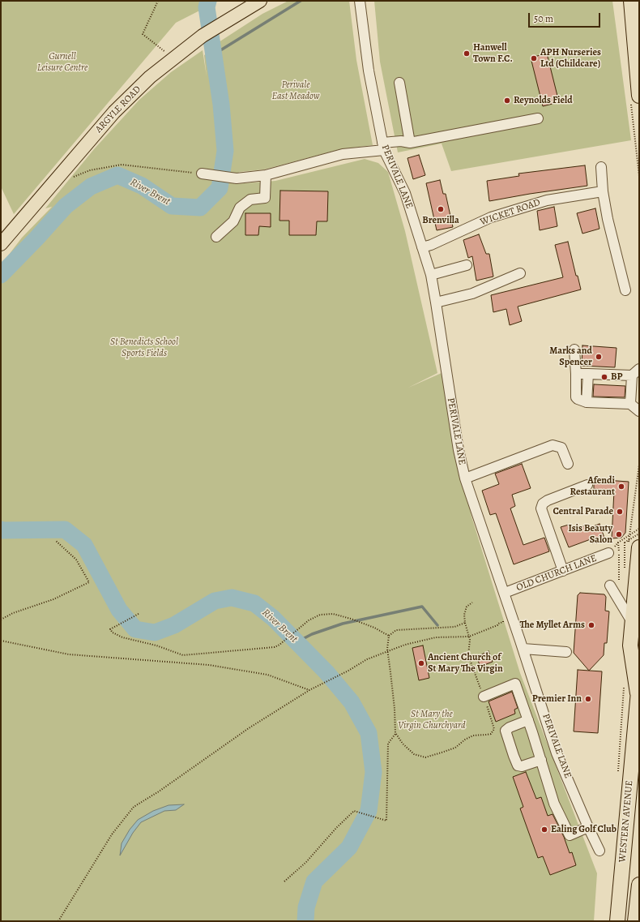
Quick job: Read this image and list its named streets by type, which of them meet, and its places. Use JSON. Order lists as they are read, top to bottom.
{
  "streets": {
    "highway": ["WESTERN AVENUE"],
    "main road": ["ARGYLE ROAD"],
    "street": ["PERIVALE LANE", "WICKET ROAD", "OLD CHURCH LANE"]
  },
  "crossings": [
    ["PERIVALE LANE", "WICKET ROAD"],
    ["PERIVALE LANE", "OLD CHURCH LANE"]
  ],
  "water": ["River Brent"],
  "parks": [
    "Gurnell Leisure Centre",
    "Perivale East Meadow",
    "St Benedicts School Sports Fields",
    "St Mary the Virgin Churchyard"
  ],
  "places": [
    "Hanwell Town F.C.",
    "APH Nurseries Ltd (Childcare)",
    "Reynolds Field",
    "Brenvilla",
    "Marks and Spencer",
    "BP",
    "Afendi Restaurant",
    "Central Parade",
    "Isis Beauty Salon",
    "The Myllet Arms",
    "Ancient Church of St Mary The Virgin",
    "Premier Inn",
    "Ealing Golf Club"
  ],
  "scale_bar": "50 m"
}
